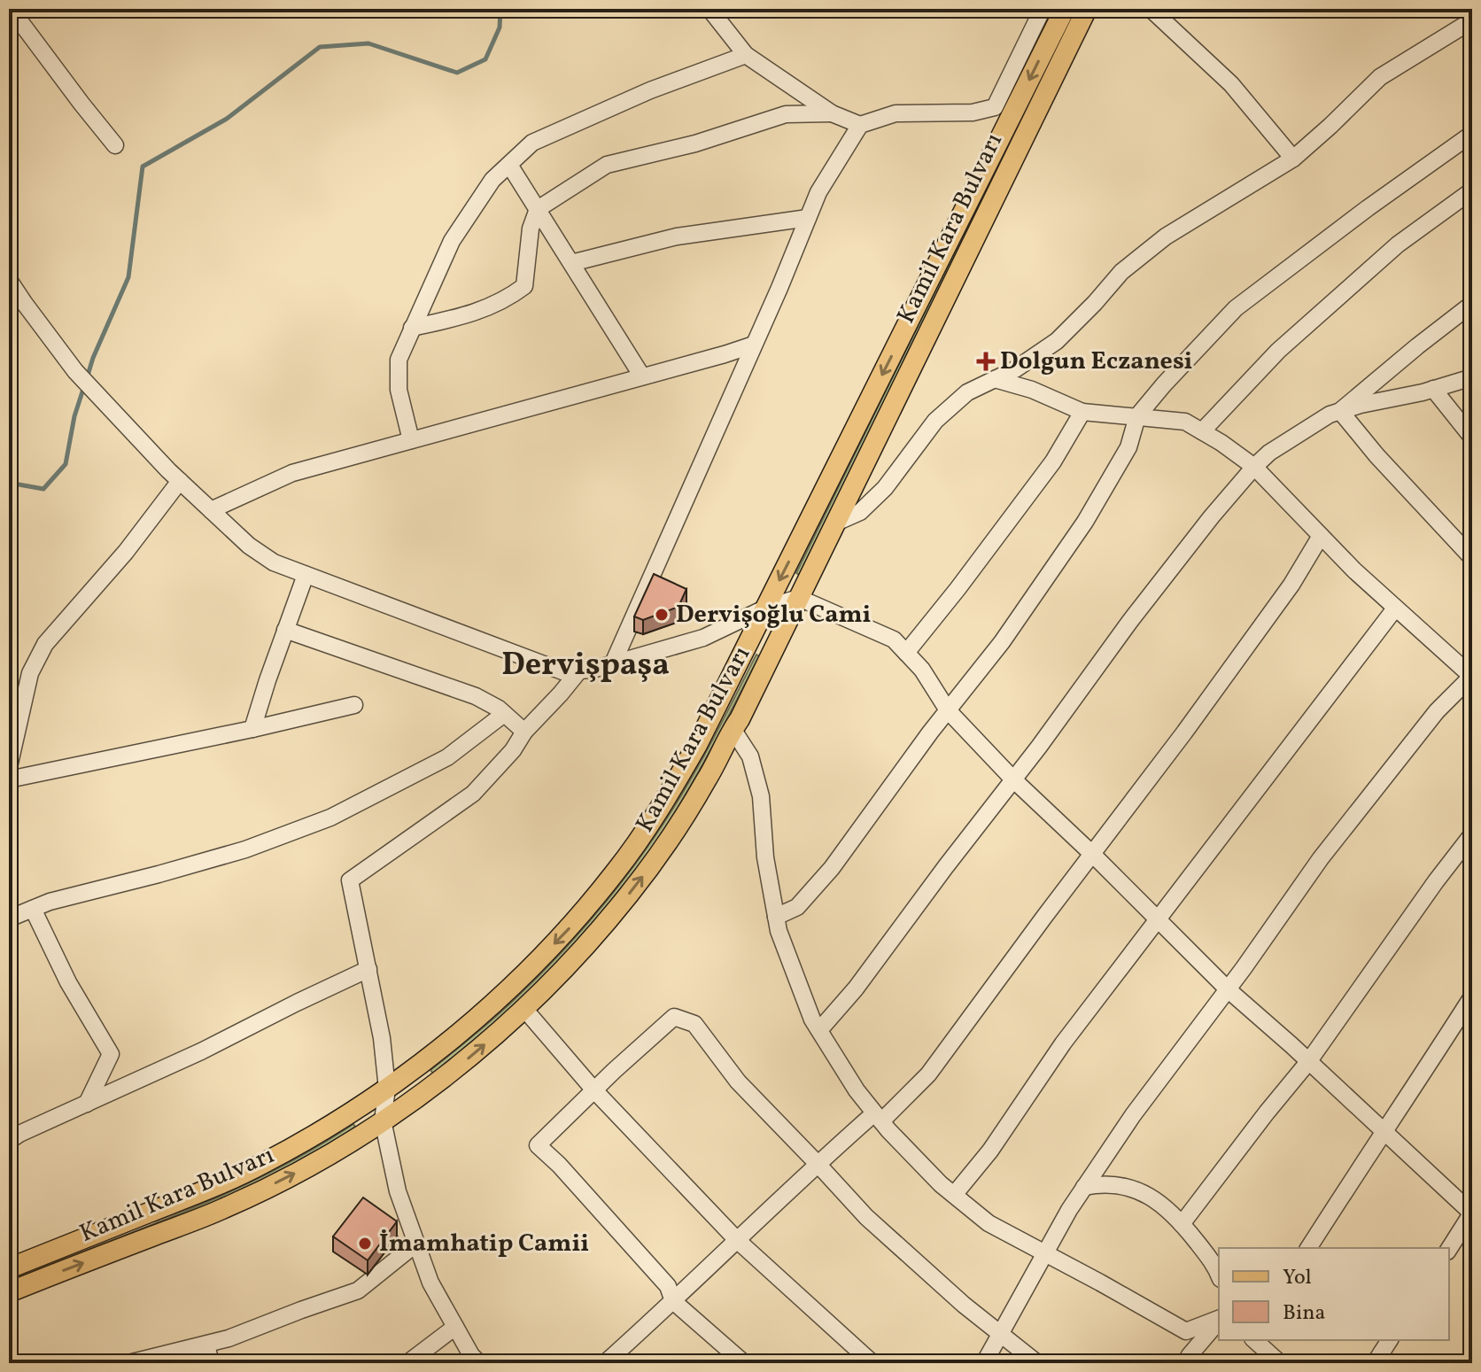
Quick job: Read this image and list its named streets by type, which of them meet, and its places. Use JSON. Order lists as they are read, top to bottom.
{
  "streets": {
    "main road": ["Kamil Kara Bulvarı"]
  },
  "districts": ["Dervişpaşa"],
  "places": {
    "health": ["Dolgun Eczanesi"],
    "other": ["Dervişoğlu Cami", "İmamhatip Camii"]
  },
  "legend": ["Yol", "Bina"]
}
